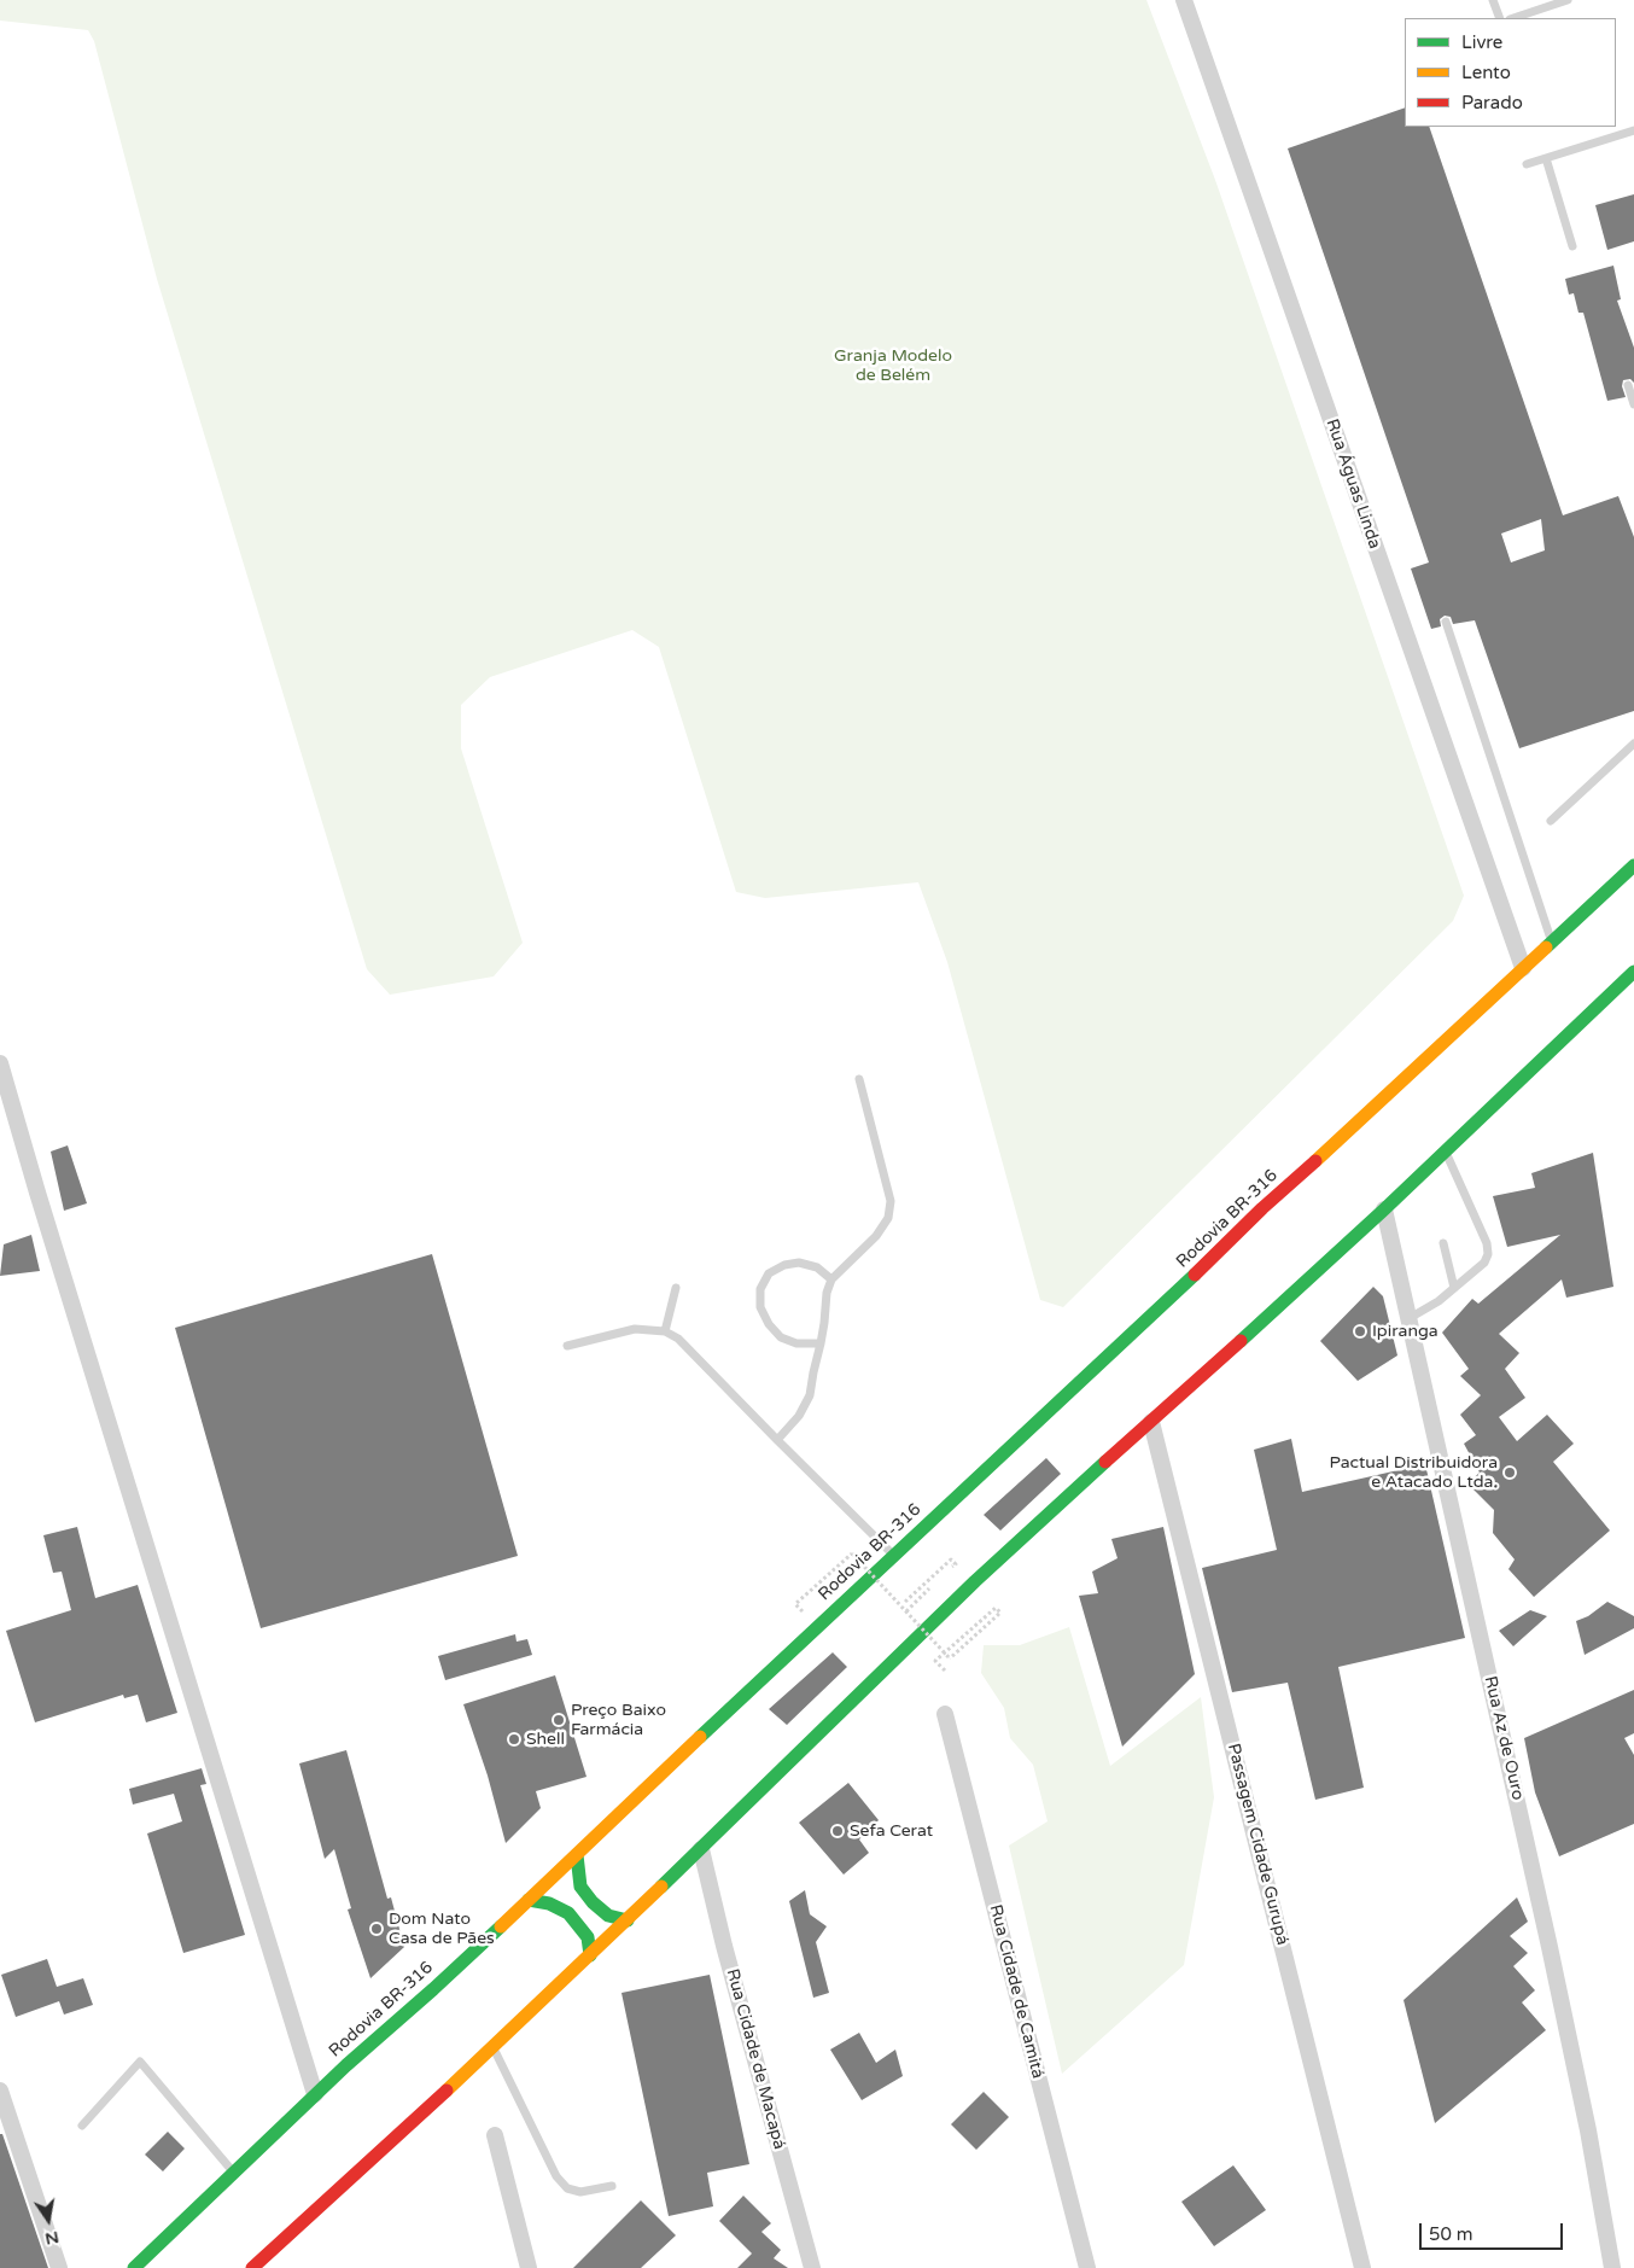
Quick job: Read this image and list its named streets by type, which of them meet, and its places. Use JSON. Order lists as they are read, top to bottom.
{
  "streets": {
    "highway": ["Rodovia BR-316"],
    "street": [
      "Rua Águas Linda",
      "Rua Az de Ouro",
      "Passagem Cidade Gurupá",
      "Rua Cidade de Camitá",
      "Rua Cidade de Macapá"
    ]
  },
  "crossings": [
    ["Rua Águas Linda", "Rodovia BR-316"]
  ],
  "parks": ["Granja Modelo de Belém"],
  "places": [
    "Ipiranga",
    "Pactual Distribuidora e Atacado Ltda.",
    "Preço Baixo Farmácia",
    "Shell",
    "Sefa Cerat",
    "Dom Nato Casa de Pães"
  ],
  "legend": ["Livre", "Lento", "Parado"],
  "scale_bar": "50 m",
  "north": "bottom"
}
